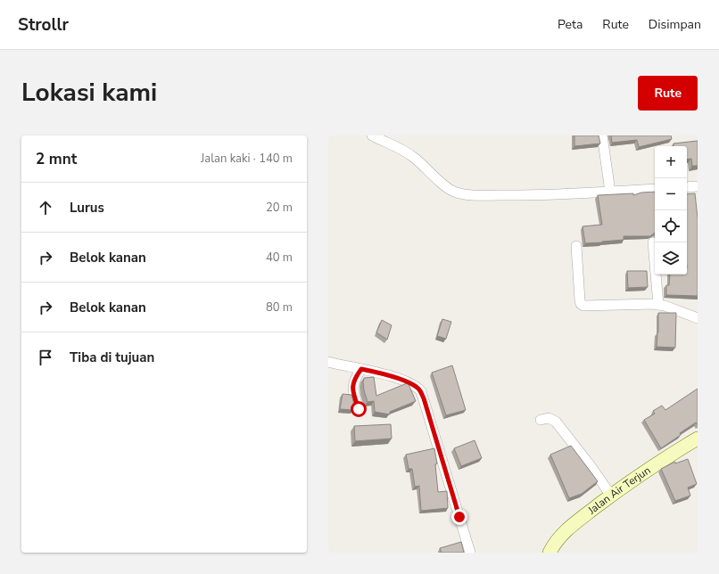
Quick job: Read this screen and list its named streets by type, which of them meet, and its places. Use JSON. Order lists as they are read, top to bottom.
{
  "streets": {
    "street": ["Jalan Air Terjun"]
  },
  "page": {
    "header": "Strollr",
    "nav": ["Peta", "Rute", "Disimpan"],
    "title": "Lokasi kami",
    "buttons": "Rute",
    "heading": ["2 mnt", "Jalan kaki · 140 m"],
    "map_buttons": ["+", "−"],
    "list": [
      ["Lurus", "20 m"],
      ["Belok kanan", "40 m"],
      ["Belok kanan", "80 m"],
      "Tiba di tujuan"
    ]
  }
}
